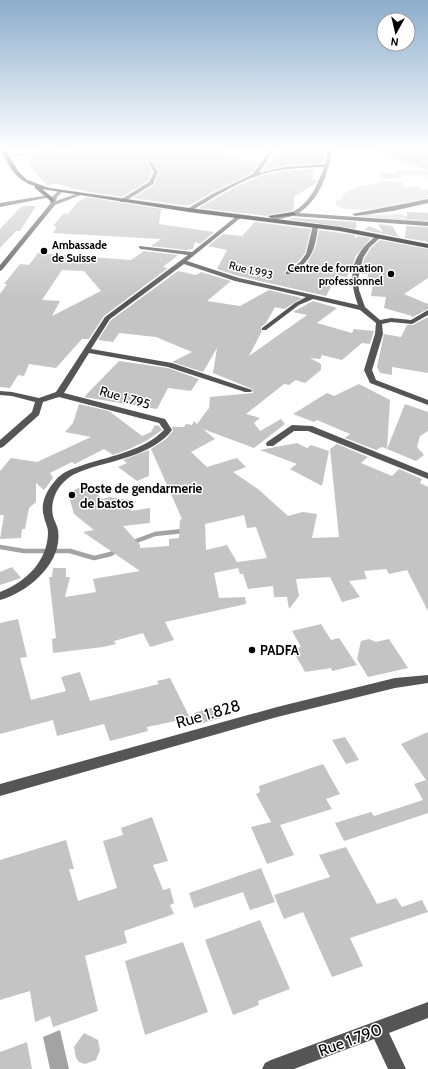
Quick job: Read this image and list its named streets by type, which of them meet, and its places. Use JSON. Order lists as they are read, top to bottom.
{
  "streets": {
    "street": [
      "Rue 1.993",
      "Rue 1.795",
      "Rue 1.828",
      "Rue 1.790"
    ]
  },
  "places": [
    "Ambassade de Suisse",
    "Centre de formation professionnel",
    "Poste de gendarmerie de bastos",
    "PADFA"
  ],
  "north": "bottom"
}
